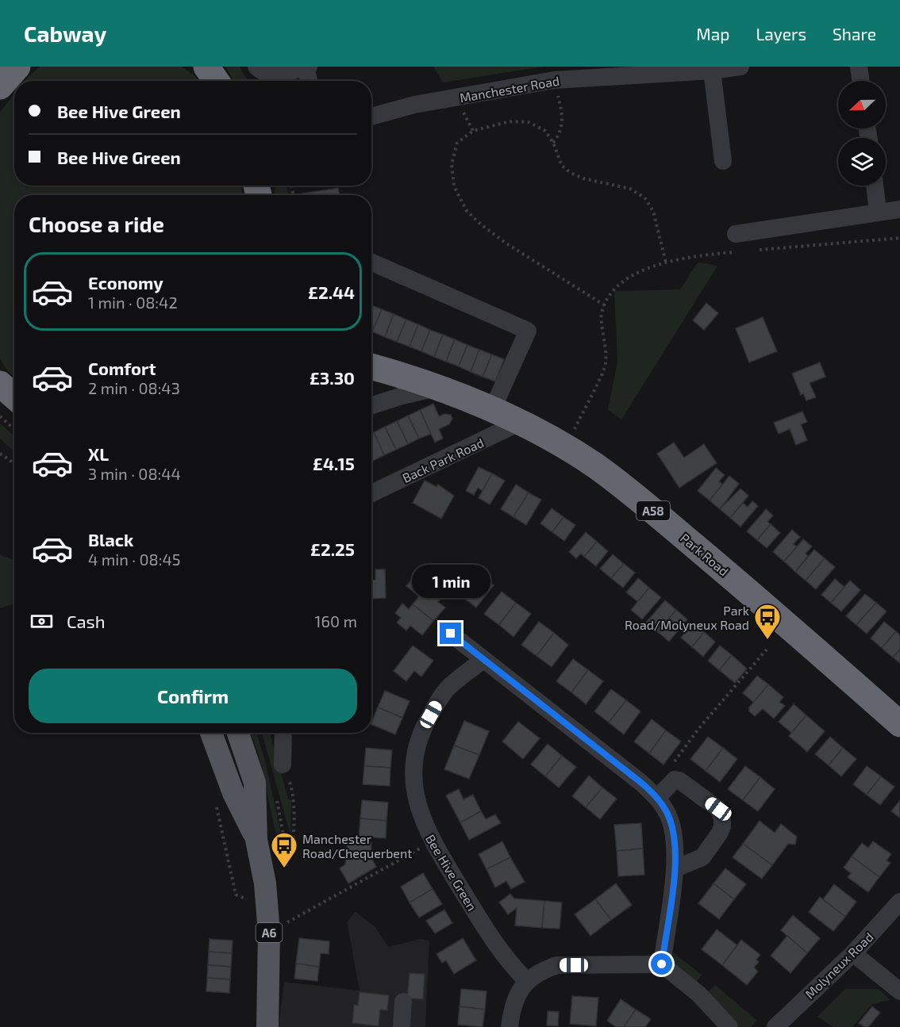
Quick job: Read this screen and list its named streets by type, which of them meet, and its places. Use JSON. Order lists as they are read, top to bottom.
{
  "streets": {
    "highway": ["A58", "Park Road"],
    "main road": ["A6"],
    "street": [
      "Manchester Road",
      "Back Park Road",
      "Bee Hive Green",
      "Molyneux Road"
    ]
  },
  "crossings": [
    ["Back Park Road", "Park Road"]
  ],
  "places": {
    "bus stop": ["Park Road/Molyneux Road", "Manchester Road/Chequerbent"]
  },
  "north": "left",
  "page": {
    "header": "Cabway",
    "nav": ["Map", "Layers", "Share"],
    "banner": ["Bee Hive Green", "Bee Hive Green"],
    "heading": "Choose a ride",
    "list": [
      {
        "name": "Economy",
        "note": "1 min · 08:42",
        "value": "£2.44"
      },
      {
        "name": "Comfort",
        "note": "2 min · 08:43",
        "value": "£3.30"
      },
      {
        "name": "XL",
        "note": "3 min · 08:44",
        "value": "£4.15"
      },
      {
        "name": "Black",
        "note": "4 min · 08:45",
        "value": "£2.25"
      }
    ],
    "bubble": "1 min",
    "pay": ["Cash", "160 m"],
    "buttons": "Confirm"
  }
}
